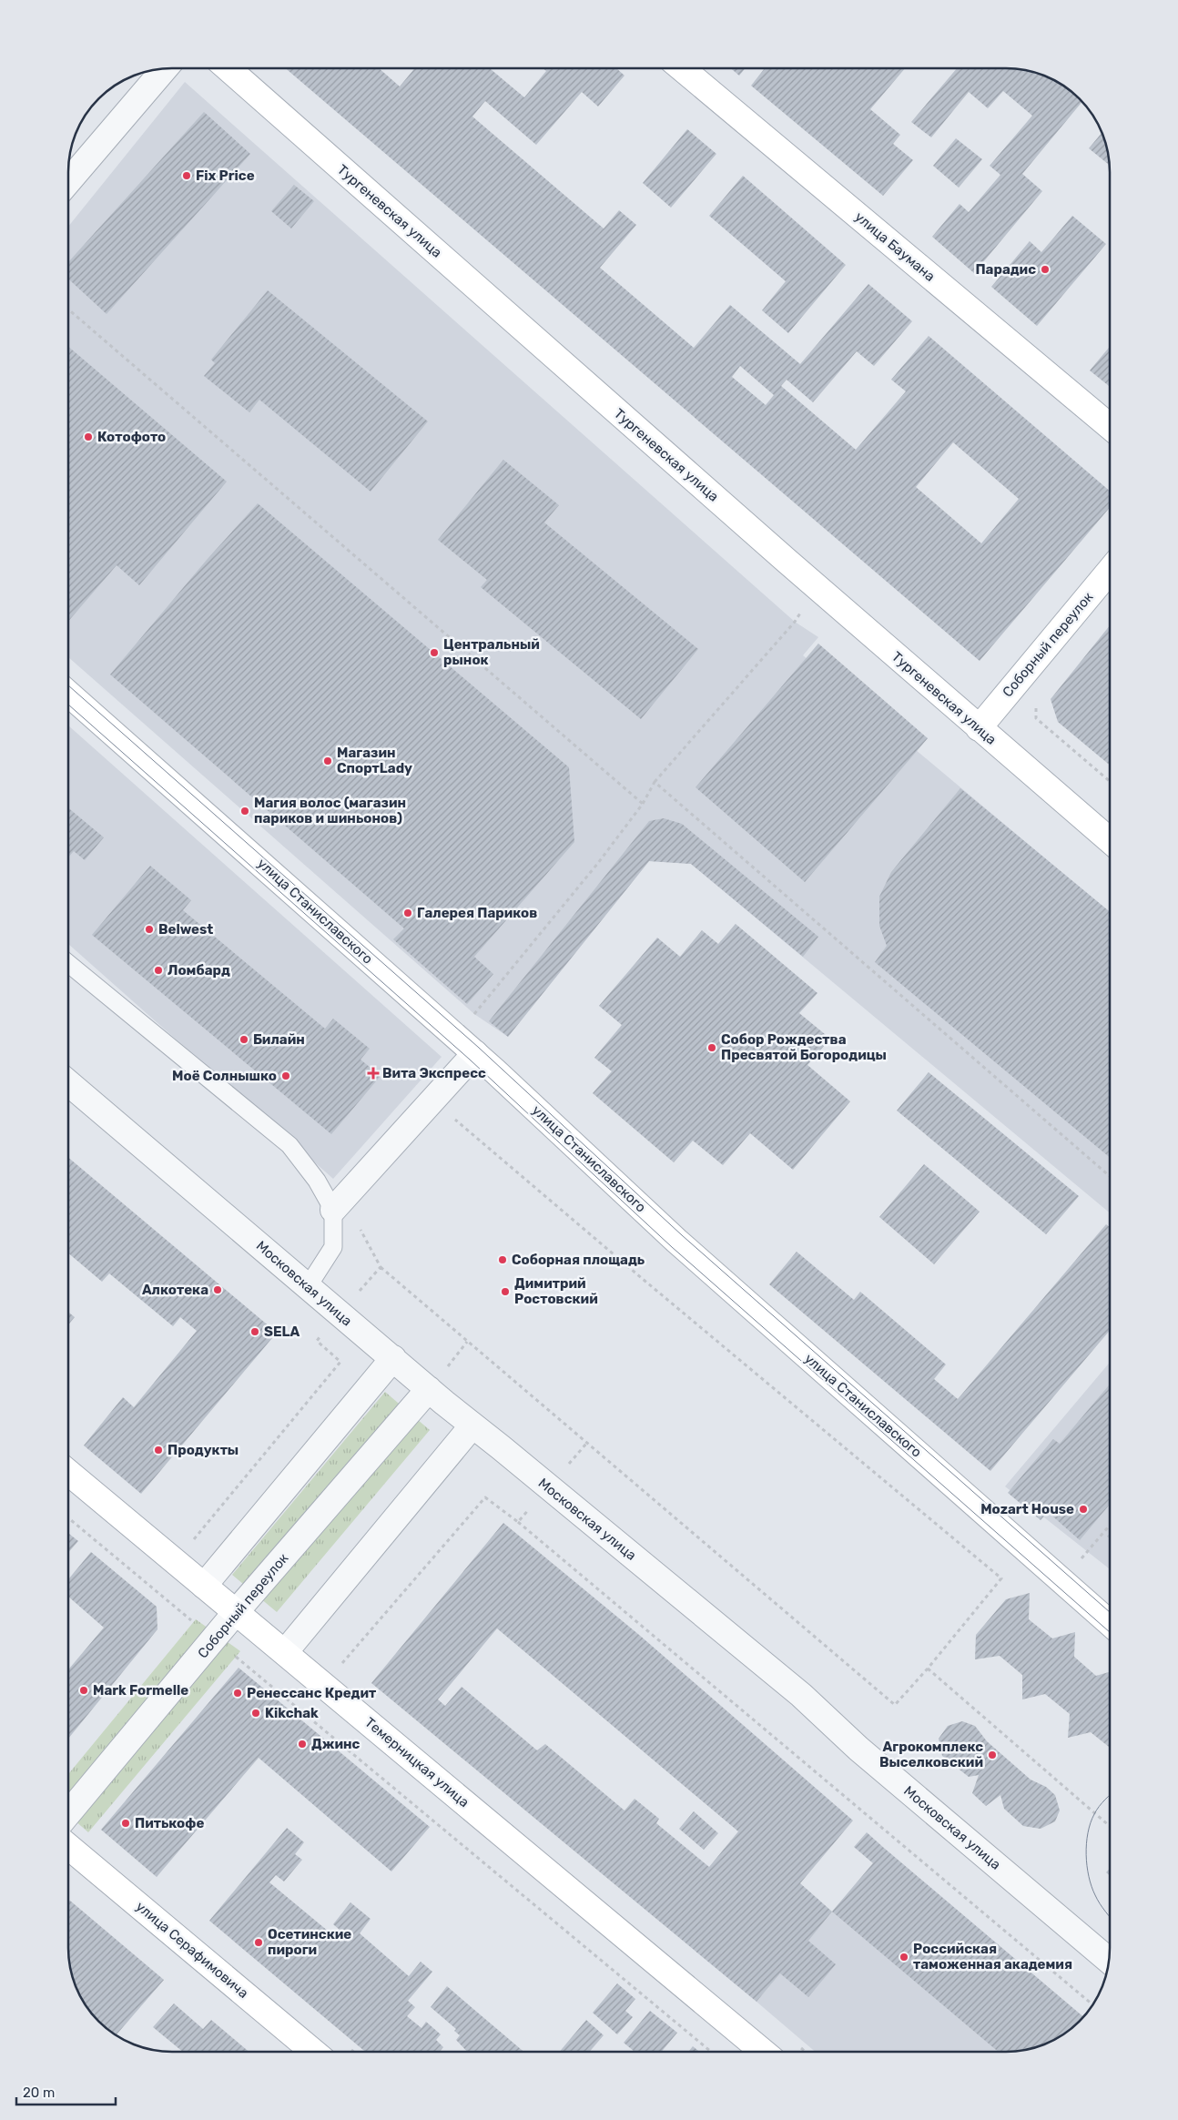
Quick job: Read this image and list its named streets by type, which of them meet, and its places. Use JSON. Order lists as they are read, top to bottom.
{
  "streets": {
    "street": [
      "Тургеневская улица",
      "улица Баумана",
      "Соборный переулок",
      "улица Станиславского",
      "Московская улица",
      "Темерницкая улица",
      "улица Серафимовича"
    ]
  },
  "crossings": [
    ["Тургеневская улица", "Соборный переулок"],
    ["Соборный переулок", "Московская улица"],
    ["Соборный переулок", "Темерницкая улица"]
  ],
  "places": {
    "other": [
      "Fix Price",
      "Парадис",
      "Котофото",
      "Центральный рынок",
      "Магазин СпортLady",
      "Магия волос (магазин париков и шиньонов)",
      "Галерея Париков",
      "Belwest",
      "Ломбард",
      "Билайн",
      "Собор Рождества Пресвятой Богородицы",
      "Моё Солнышко",
      "Соборная площадь",
      "Алкотека",
      "Димитрий Ростовский",
      "SELA",
      "Продукты",
      "Mozart House",
      "Mark Formelle",
      "Ренессанс Кредит",
      "Kikchak",
      "Джинс",
      "Агрокомплекс Выселковский",
      "Питькофе",
      "Осетинские пироги",
      "Российская таможенная академия"
    ],
    "health": ["Вита Экспресс"]
  },
  "scale_bar": "20 m"
}
